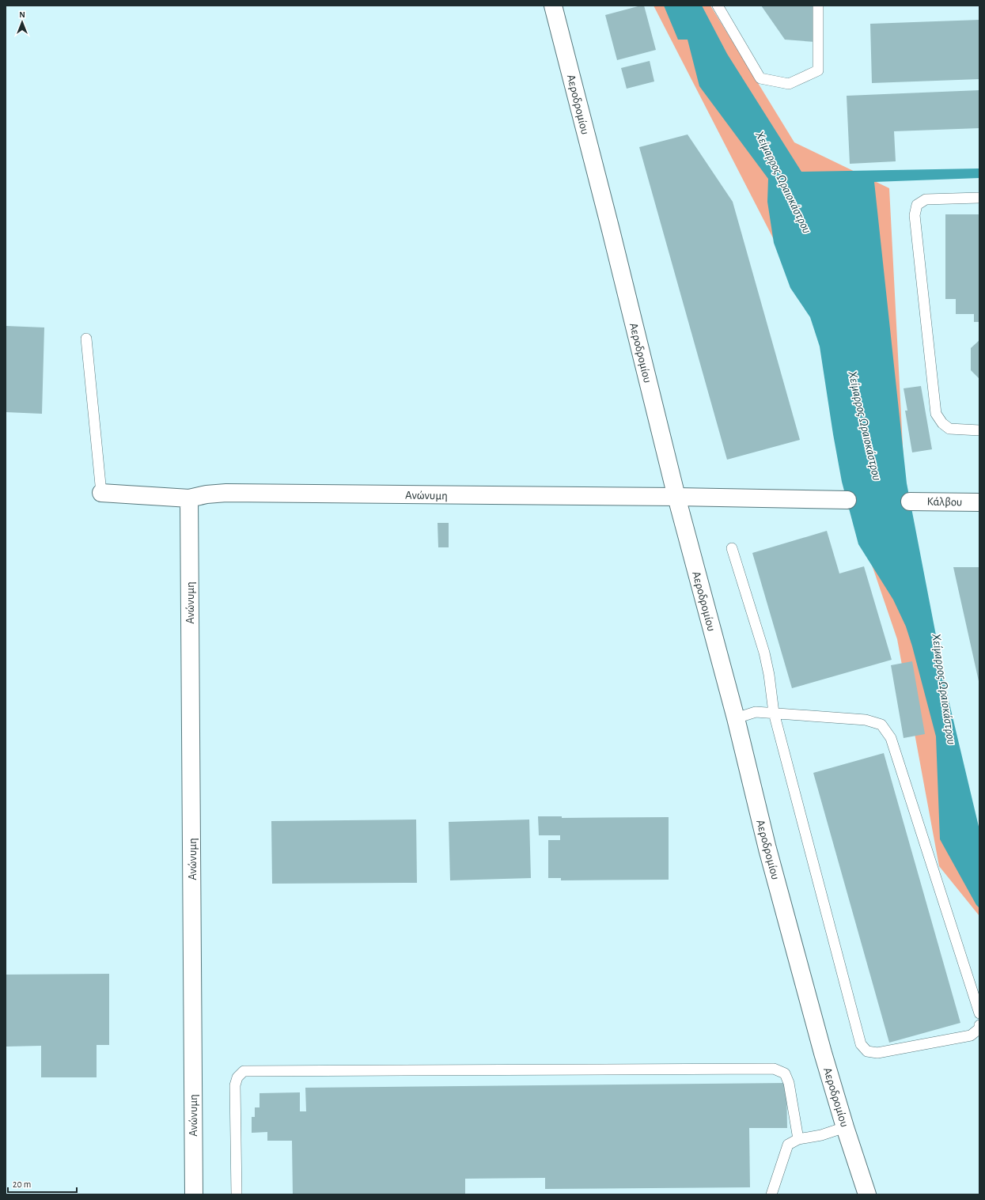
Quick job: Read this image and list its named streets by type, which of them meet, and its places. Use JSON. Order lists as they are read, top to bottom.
{
  "streets": {
    "street": ["Αεροδρομίου", "Ανώνυμη", "Κάλβου"]
  },
  "crossings": [
    ["Αεροδρομίου", "Ανώνυμη"]
  ],
  "water": ["Χείμαρρος Ωραιοκάστρου"],
  "scale_bar": "20 m",
  "north": "top"
}
